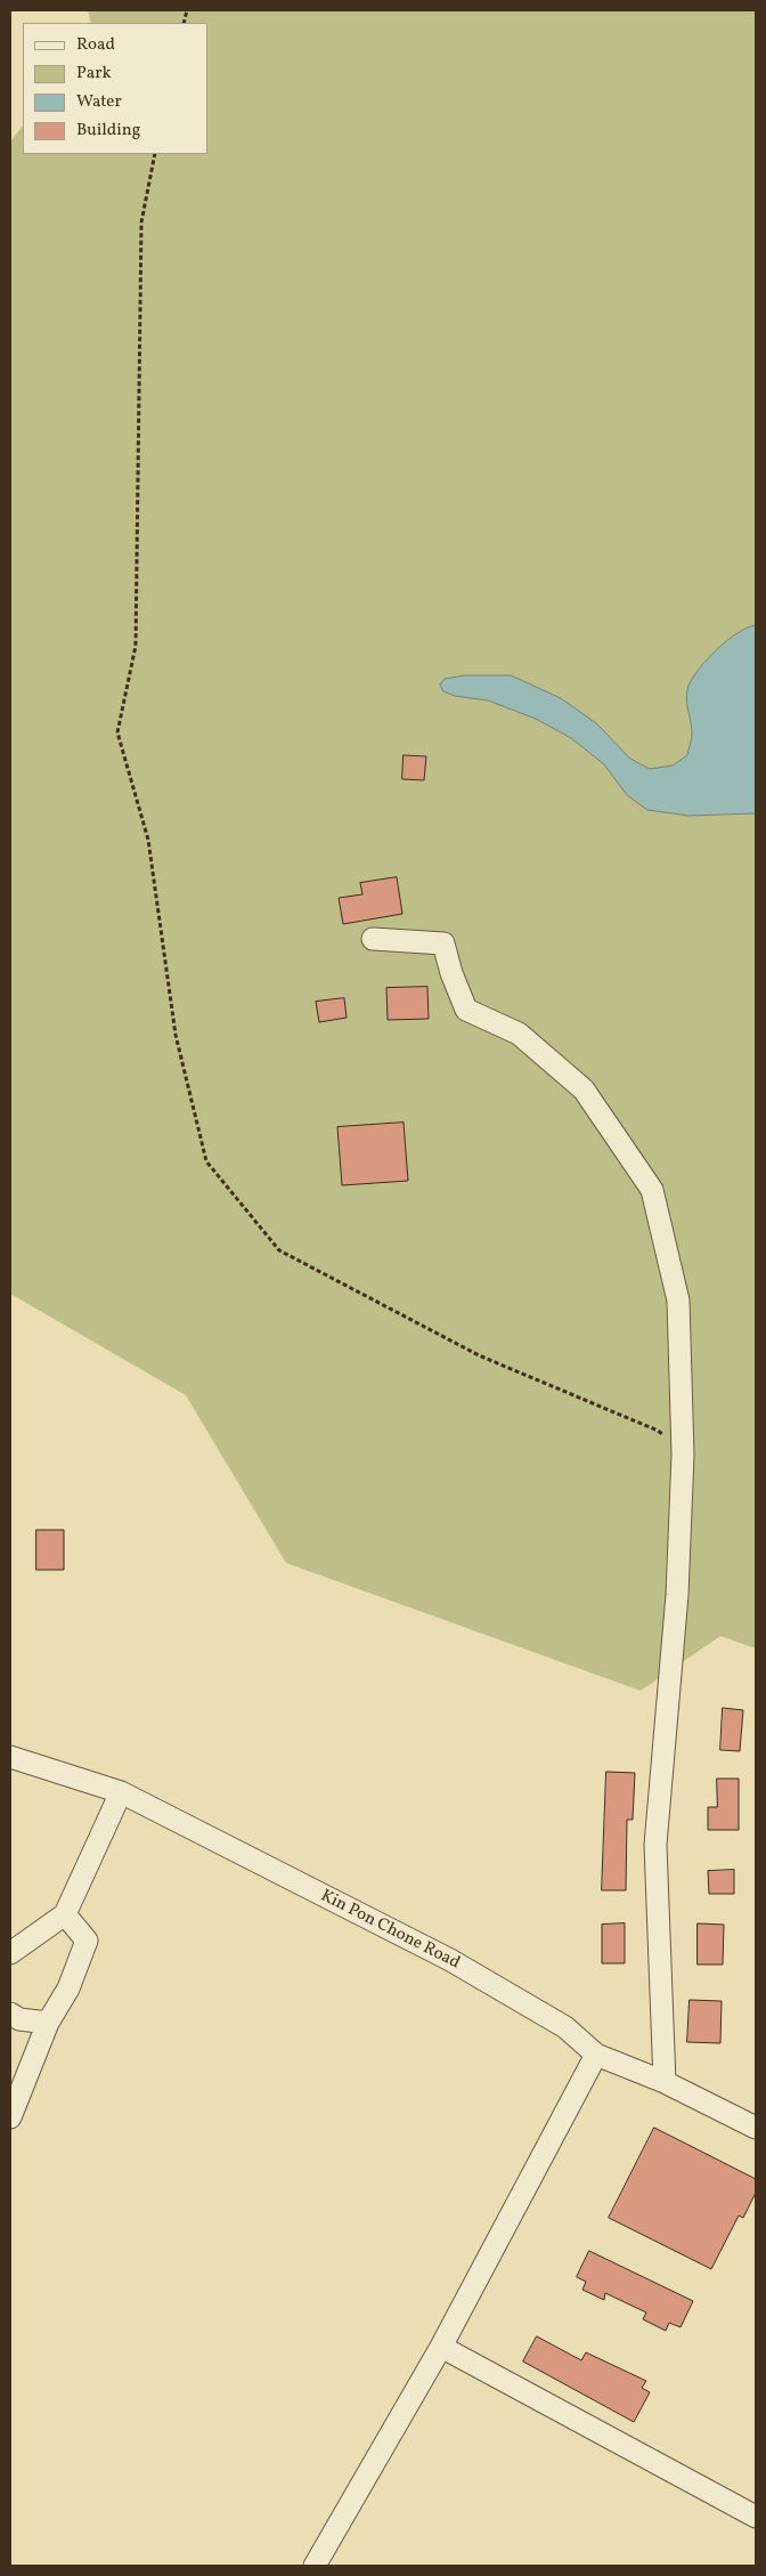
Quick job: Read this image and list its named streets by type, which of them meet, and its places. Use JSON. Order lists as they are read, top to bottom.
{
  "streets": {
    "street": ["Kin Pon Chone Road"]
  },
  "legend": [
    "Road",
    "Park",
    "Water",
    "Building"
  ]
}
